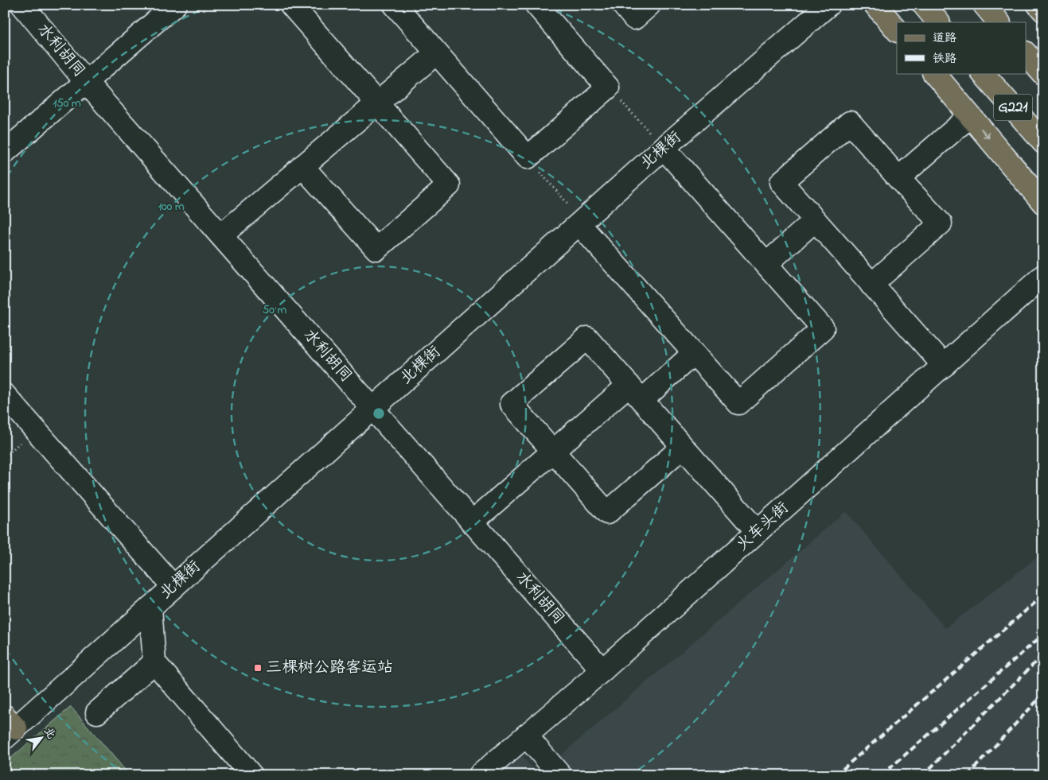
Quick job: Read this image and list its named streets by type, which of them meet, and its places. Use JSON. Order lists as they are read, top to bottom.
{
  "streets": {
    "main road": ["G221"],
    "street": ["水利胡同", "北棵街", "火车头街"]
  },
  "crossings": [
    ["水利胡同", "北棵街"],
    ["水利胡同", "火车头街"]
  ],
  "places": {
    "transit": ["三棵树公路客运站"]
  },
  "legend": ["道路", "铁路"],
  "north": "top right",
  "rings": ["150 m", "100 m", "50 m"]
}
